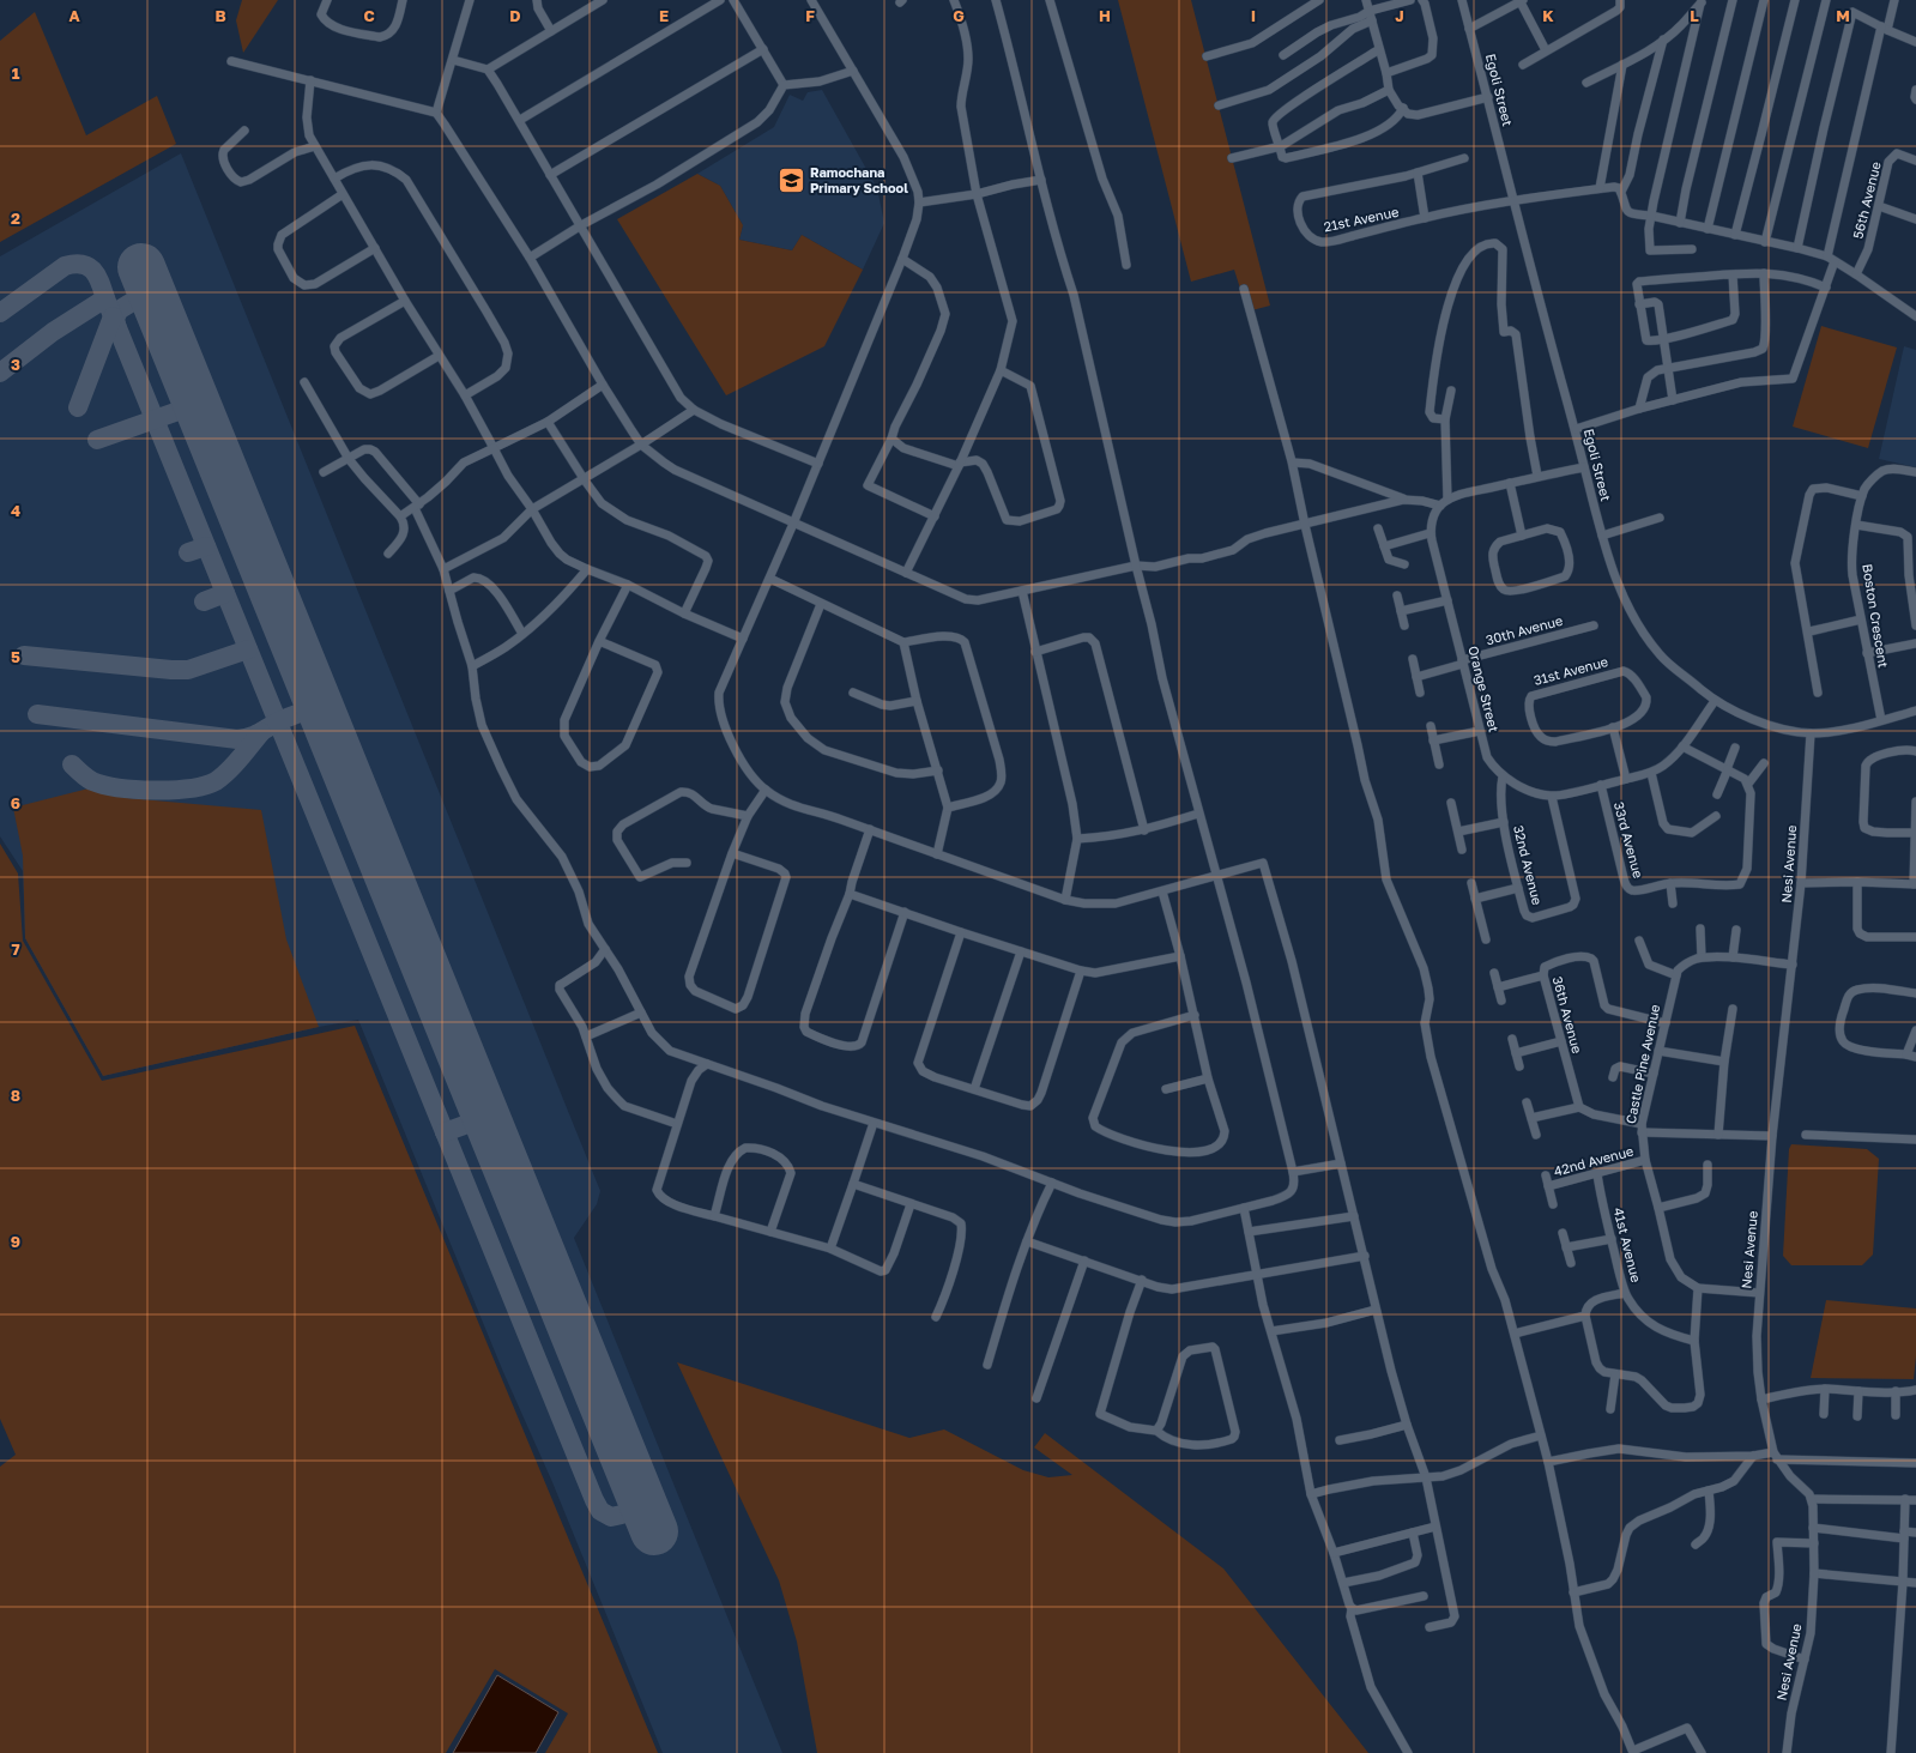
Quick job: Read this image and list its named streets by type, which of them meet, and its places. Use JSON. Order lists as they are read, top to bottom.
{
  "streets": {
    "street": [
      "Egoli Street",
      "56th Avenue",
      "21st Avenue",
      "Boston Crescent",
      "30th Avenue",
      "31st Avenue",
      "Orange Street",
      "33rd Avenue",
      "Nesi Avenue",
      "32nd Avenue",
      "36th Avenue",
      "Castle Pine Avenue",
      "42nd Avenue",
      "41st Avenue"
    ]
  },
  "crossings": [
    ["Egoli Street", "21st Avenue"],
    ["Egoli Street", "Boston Crescent"],
    ["Egoli Street", "Nesi Avenue"],
    ["30th Avenue", "Orange Street"],
    ["Orange Street", "32nd Avenue"],
    ["36th Avenue", "Castle Pine Avenue"],
    ["Castle Pine Avenue", "42nd Avenue"],
    ["42nd Avenue", "41st Avenue"]
  ],
  "places": {
    "school or university": ["Ramochana Primary School"]
  },
  "grid": {
    "columns": [
      "A",
      "B",
      "C",
      "D",
      "E",
      "F",
      "G",
      "H",
      "I",
      "J",
      "K",
      "L",
      "M"
    ],
    "rows": [
      "1",
      "2",
      "3",
      "4",
      "5",
      "6",
      "7",
      "8",
      "9"
    ]
  }
}
